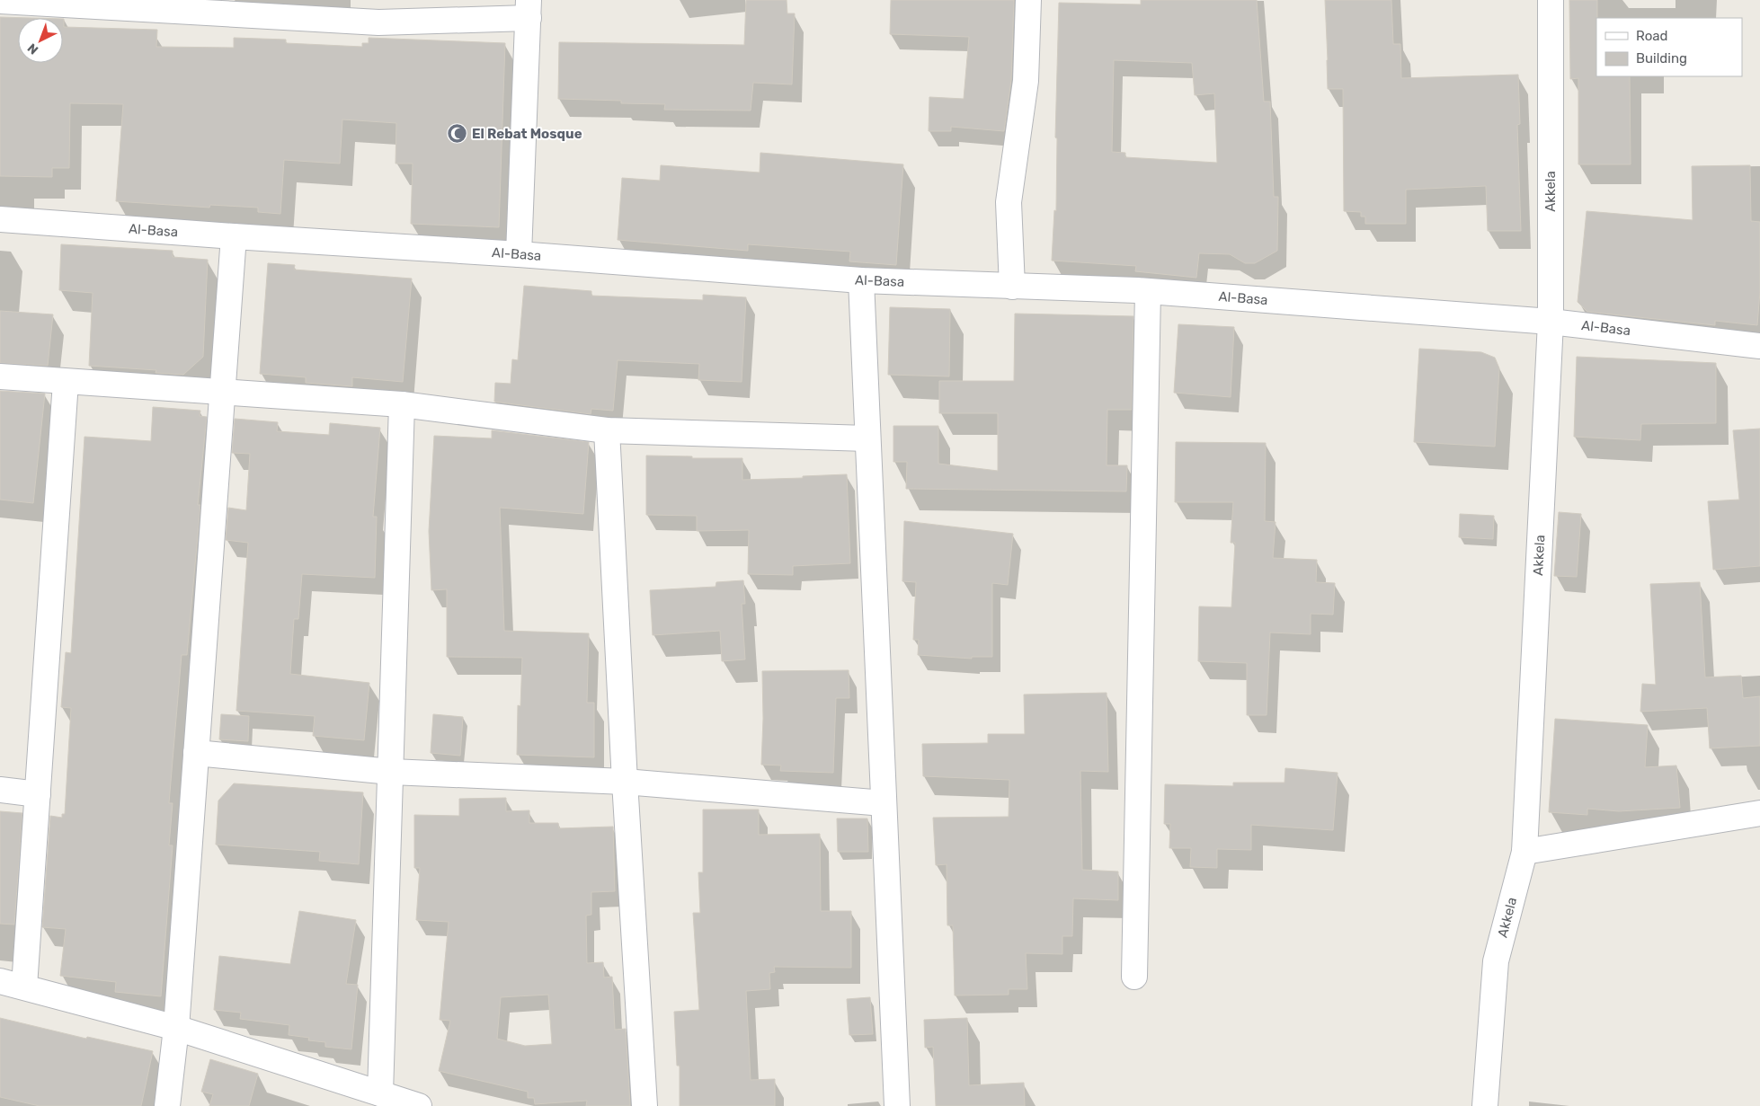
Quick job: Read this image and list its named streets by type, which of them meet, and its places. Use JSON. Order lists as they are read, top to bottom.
{
  "streets": {
    "street": ["Akkela", "Al-Basa"]
  },
  "crossings": [
    ["Akkela", "Al-Basa"]
  ],
  "places": {
    "mosque": ["El Rebat Mosque"]
  },
  "legend": ["Road", "Building"],
  "north": "bottom left"
}
